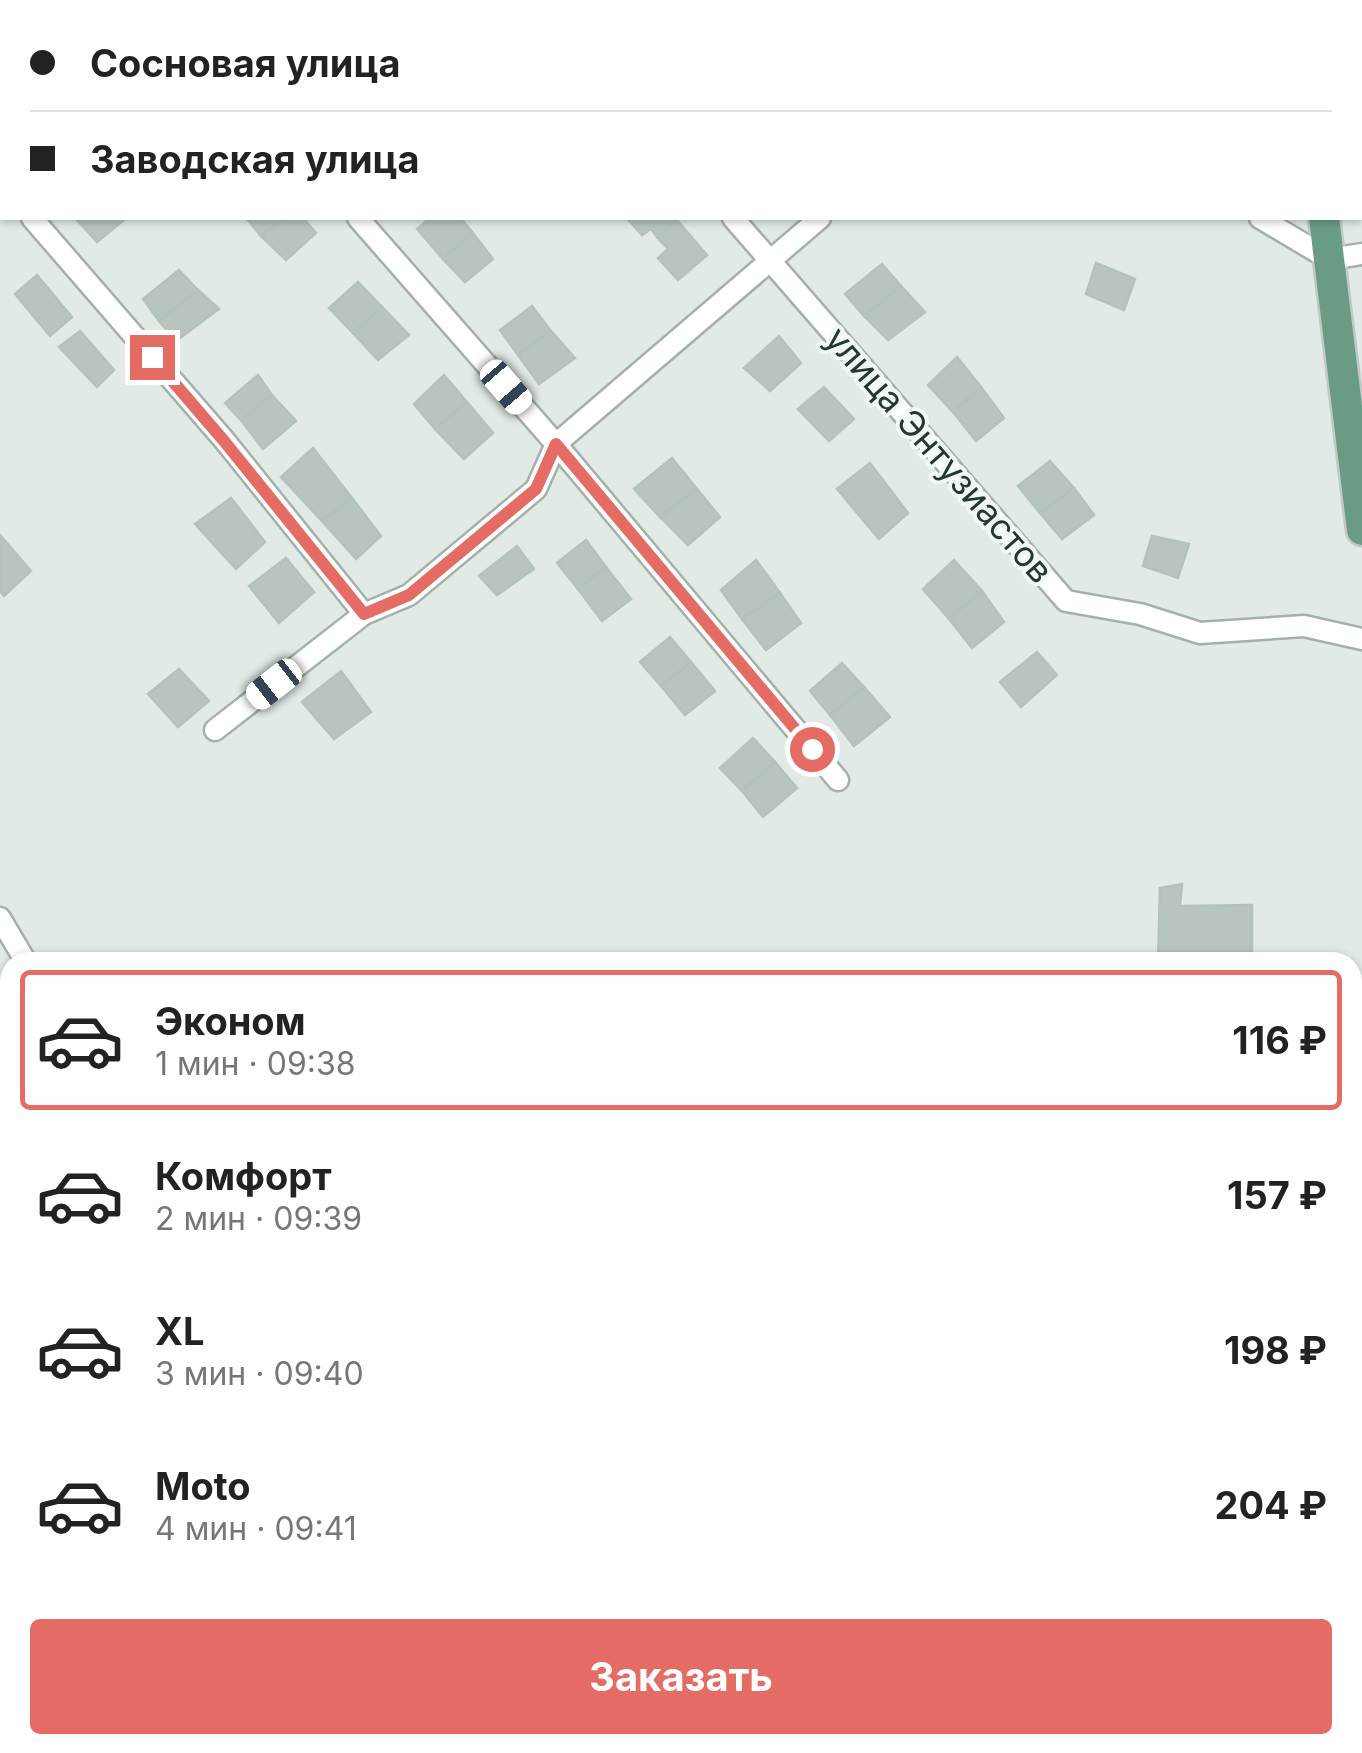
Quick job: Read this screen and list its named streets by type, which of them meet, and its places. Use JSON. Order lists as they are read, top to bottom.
{
  "streets": {
    "street": ["улица Энтузиастов"]
  },
  "page": {
    "banner": ["Сосновая улица", "Заводская улица"],
    "list": [
      {
        "name": "Эконом",
        "note": "1 мин · 09:38",
        "value": "116 ₽"
      },
      {
        "name": "Комфорт",
        "note": "2 мин · 09:39",
        "value": "157 ₽"
      },
      {
        "name": "XL",
        "note": "3 мин · 09:40",
        "value": "198 ₽"
      },
      {
        "name": "Moto",
        "note": "4 мин · 09:41",
        "value": "204 ₽"
      }
    ],
    "buttons": "Заказать"
  }
}
